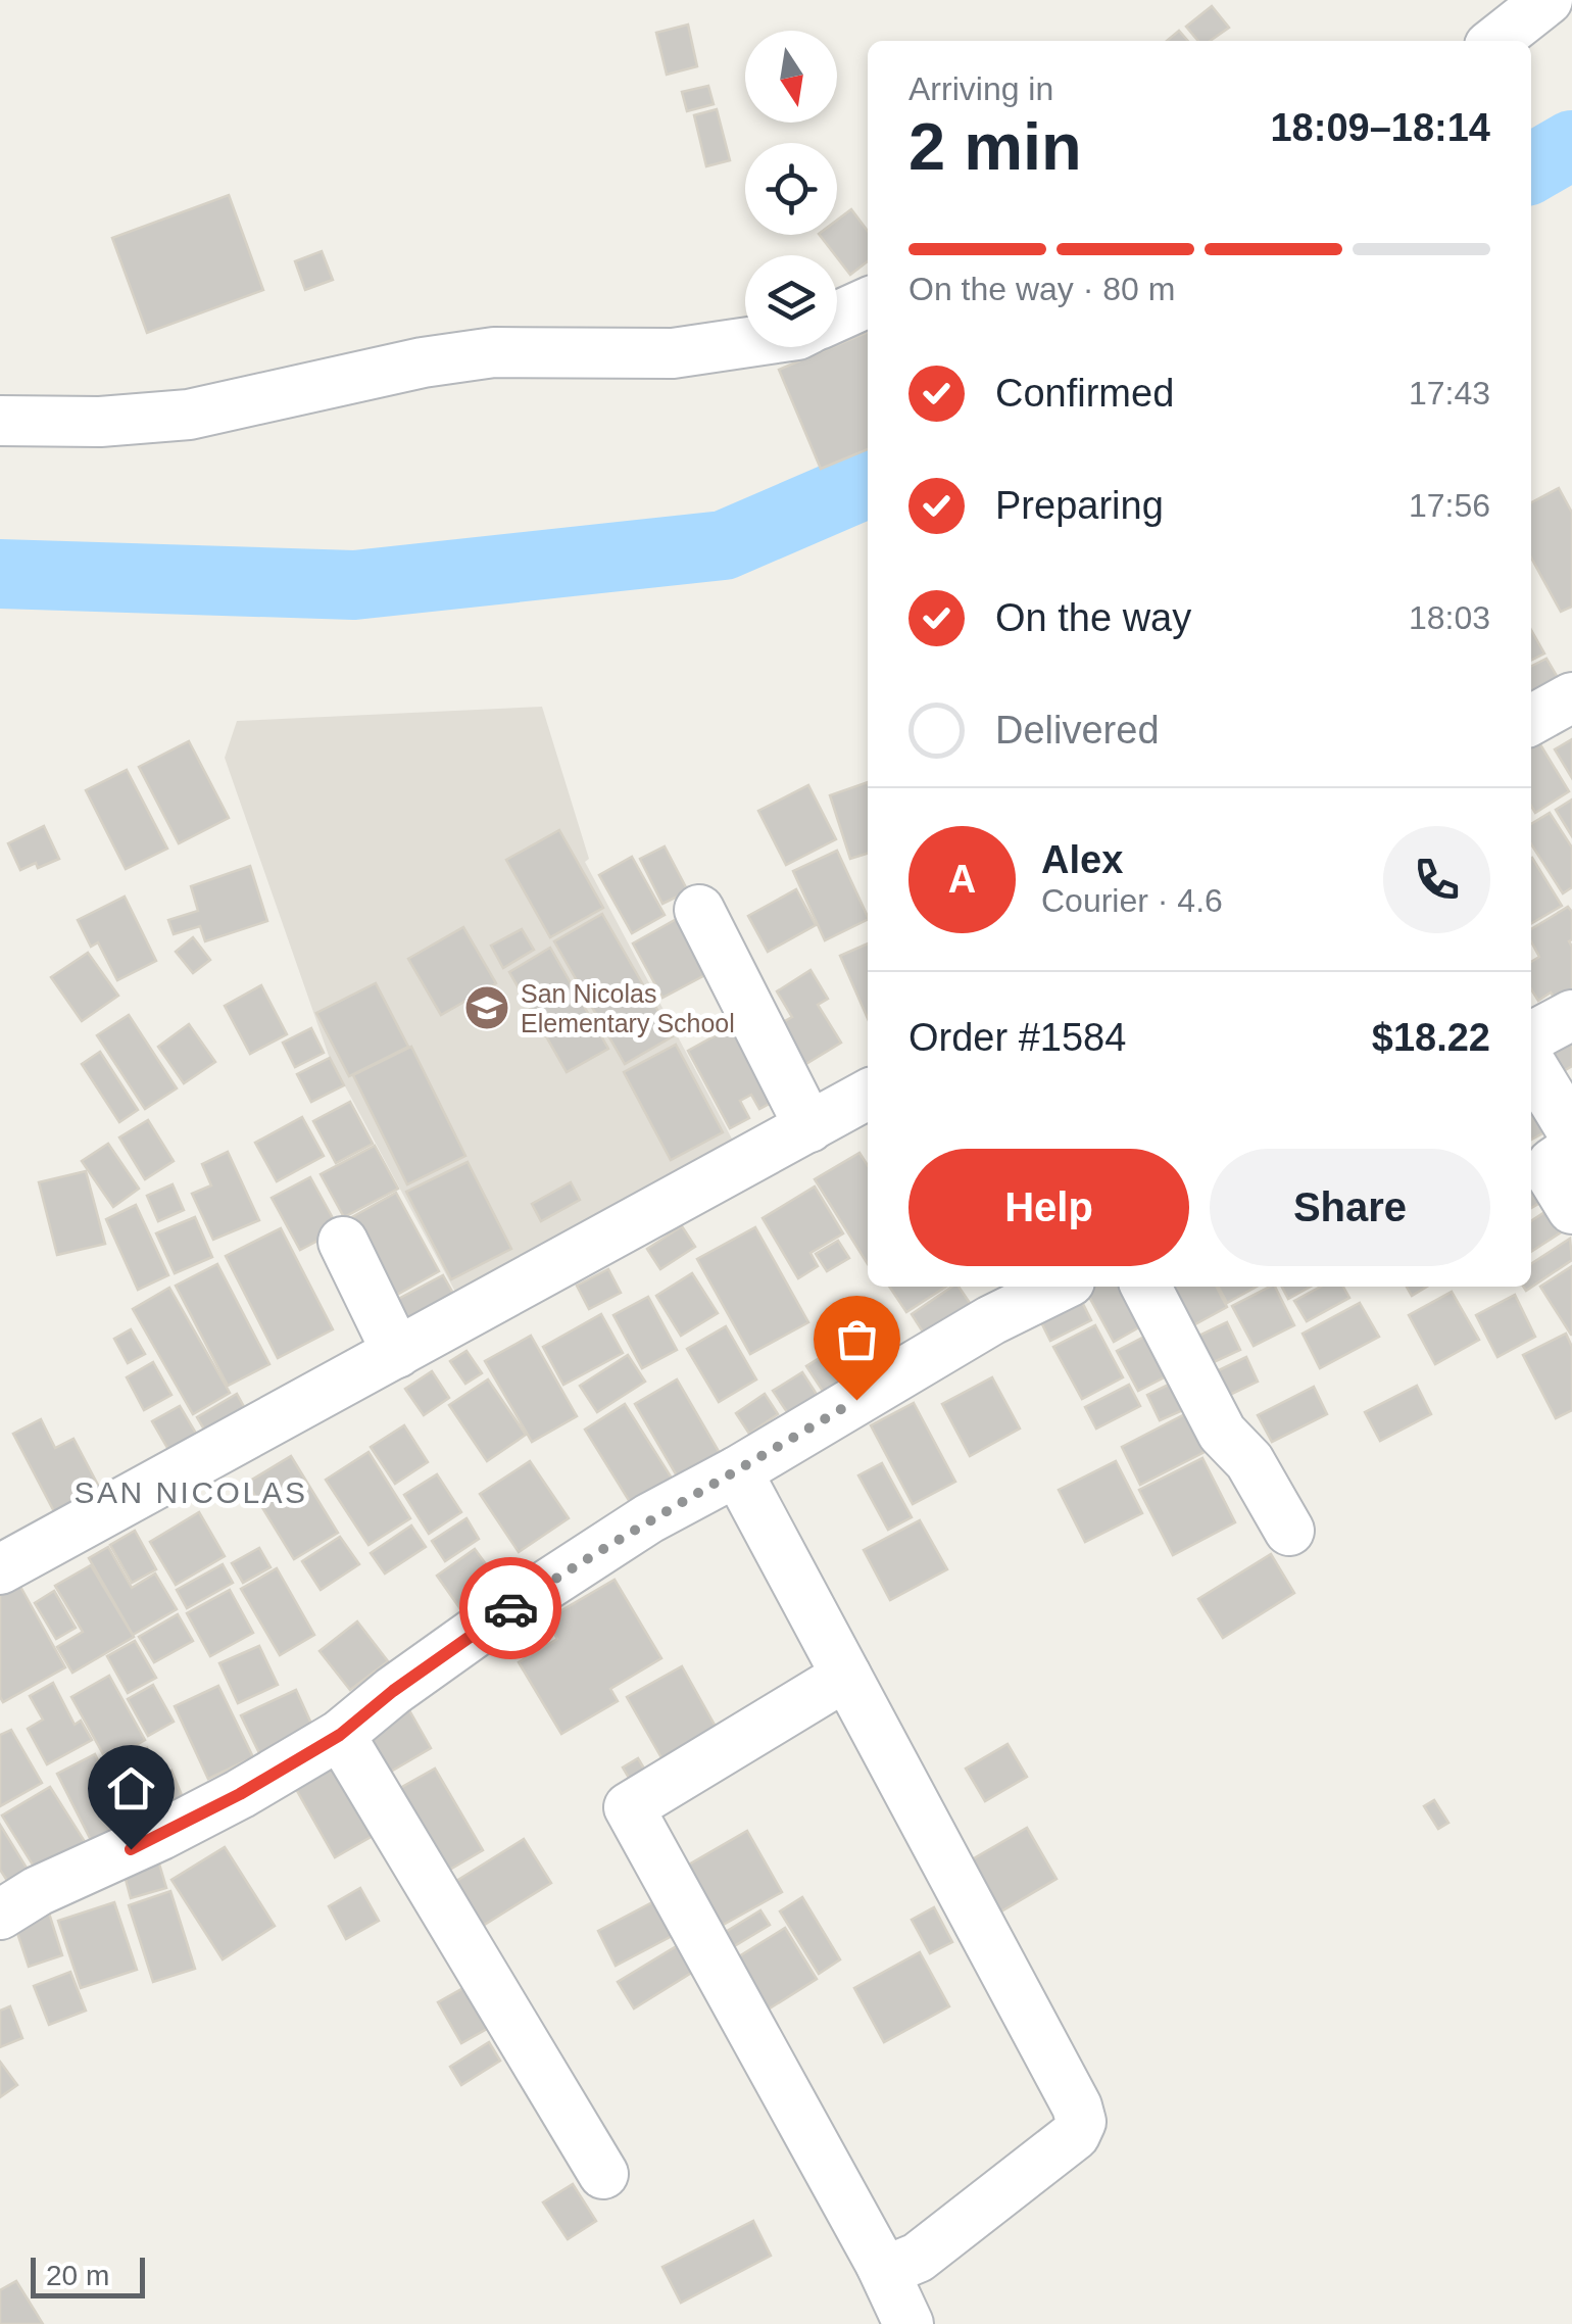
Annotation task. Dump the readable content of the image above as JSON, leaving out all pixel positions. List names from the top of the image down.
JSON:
{
  "districts": ["SAN NICOLAS"],
  "places": {
    "school or university": ["San Nicolas Elementary School"]
  },
  "scale_bar": "20 m",
  "north": "bottom",
  "page": {
    "heading": ["2 min", "Arriving in", "18:09–18:14"],
    "panel": [
      "Alex",
      "Courier · 4.6",
      "Order #1584",
      "$18.22"
    ],
    "bar": "On the way · 80 m",
    "list": [
      ["Confirmed", "17:43"],
      ["Preparing", "17:56"],
      ["On the way", "18:03"],
      "Delivered"
    ],
    "round": "A",
    "buttons": ["Help", "Share"],
    "scale": "20 m"
  }
}
